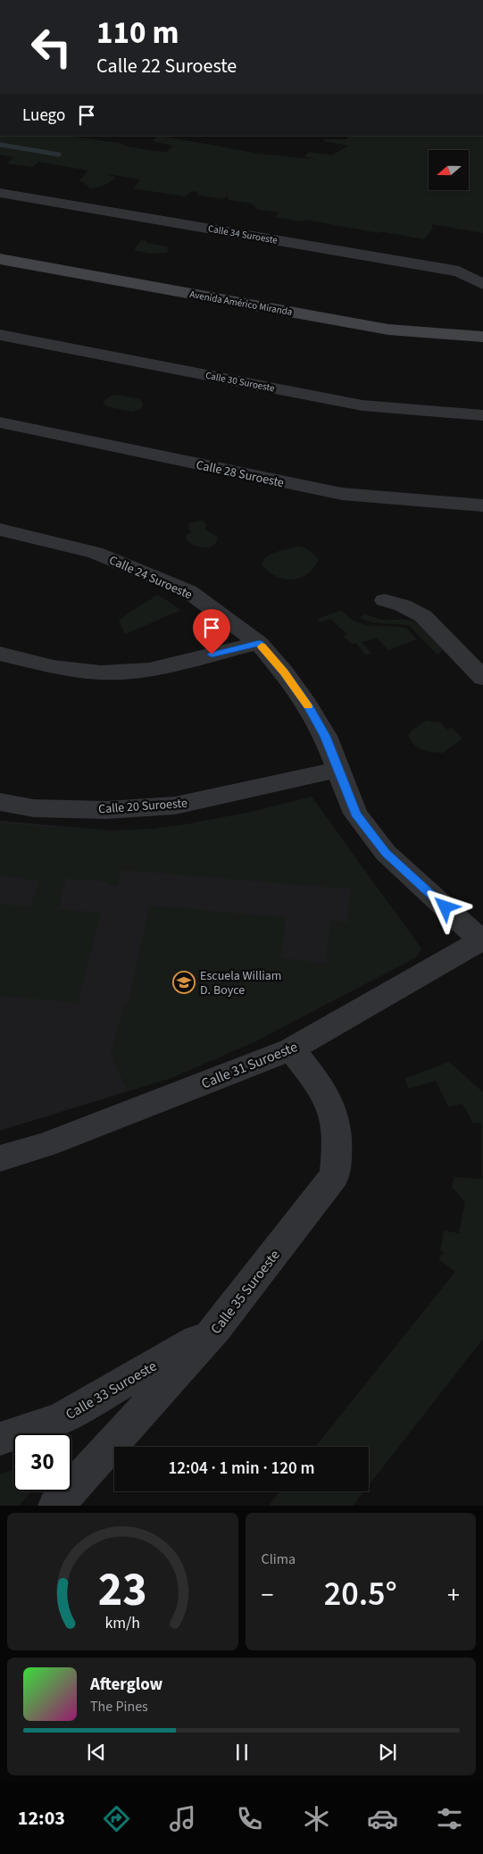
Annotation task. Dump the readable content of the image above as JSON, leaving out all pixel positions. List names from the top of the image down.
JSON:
{
  "streets": {
    "street": [
      "Calle 34 Suroeste",
      "Avenida Américo Miranda",
      "Calle 30 Suroeste",
      "Calle 28 Suroeste",
      "Calle 24 Suroeste",
      "Calle 20 Suroeste",
      "Calle 31 Suroeste",
      "Calle 35 Suroeste",
      "Calle 33 Suroeste"
    ]
  },
  "crossings": [
    ["Calle 24 Suroeste", "Calle 20 Suroeste"],
    ["Calle 24 Suroeste", "Calle 31 Suroeste"],
    ["Calle 31 Suroeste", "Calle 35 Suroeste"],
    ["Calle 35 Suroeste", "Calle 33 Suroeste"]
  ],
  "places": {
    "school or university": ["Escuela William D. Boyce"]
  },
  "north": "left",
  "page": {
    "turn": ["110 m", "Calle 22 Suroeste"],
    "then": "Luego",
    "limit": "30",
    "trip": "12:04 · 1 min · 120 m",
    "tile": "Clima",
    "heat": ["−", "20.5°", "+"],
    "song": ["Afterglow", "The Pines"],
    "tabs": "12:03",
    "gauge": ["23", "km/h"]
  }
}
